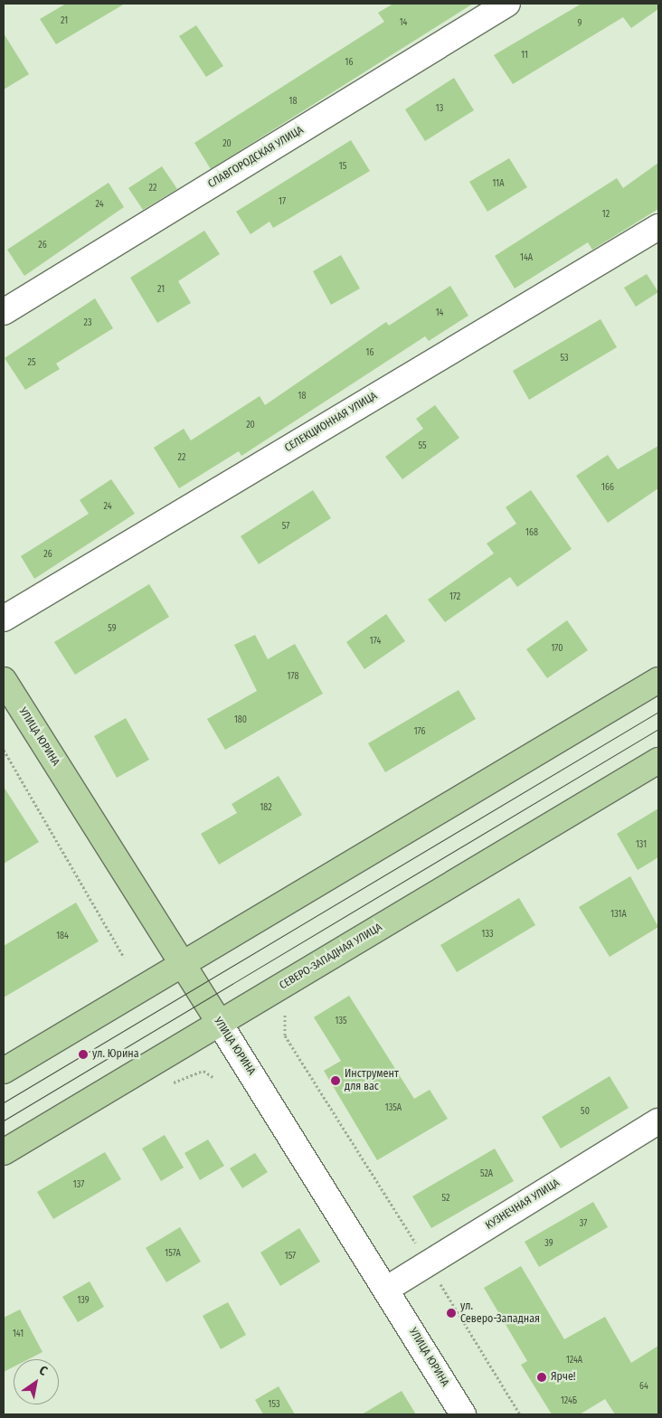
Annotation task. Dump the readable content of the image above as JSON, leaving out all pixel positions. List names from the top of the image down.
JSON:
{
  "streets": {
    "main road": ["УЛИЦА ЮРИНА", "СЕВЕРО-ЗАПАДНАЯ УЛИЦА"],
    "street": ["СЛАВГОРОДСКАЯ УЛИЦА", "СЕЛЕКЦИОННАЯ УЛИЦА", "КУЗНЕЧНАЯ УЛИЦА"]
  },
  "crossings": [
    ["УЛИЦА ЮРИНА", "СЕВЕРО-ЗАПАДНАЯ УЛИЦА"],
    ["УЛИЦА ЮРИНА", "КУЗНЕЧНАЯ УЛИЦА"]
  ],
  "places": [
    "ул. Юрина",
    "Инструмент для вас",
    "ул. Северо-Западная",
    "Ярче!"
  ],
  "house_numbers": [
    "21",
    "14",
    "9",
    "11",
    "16",
    "18",
    "13",
    "20",
    "15",
    "11А",
    "22",
    "17",
    "24",
    "12",
    "26",
    "14А",
    "21",
    "14",
    "23",
    "16",
    "53",
    "25",
    "18",
    "20",
    "55",
    "22",
    "166",
    "24",
    "57",
    "168",
    "26",
    "172",
    "59",
    "174",
    "170",
    "178",
    "180",
    "176",
    "182",
    "131",
    "131А",
    "133",
    "184",
    "135",
    "135А",
    "50",
    "52А",
    "137",
    "52",
    "37",
    "39",
    "157А",
    "157",
    "139",
    "141",
    "124А",
    "64",
    "124Б",
    "153"
  ],
  "north": "top right"
}
